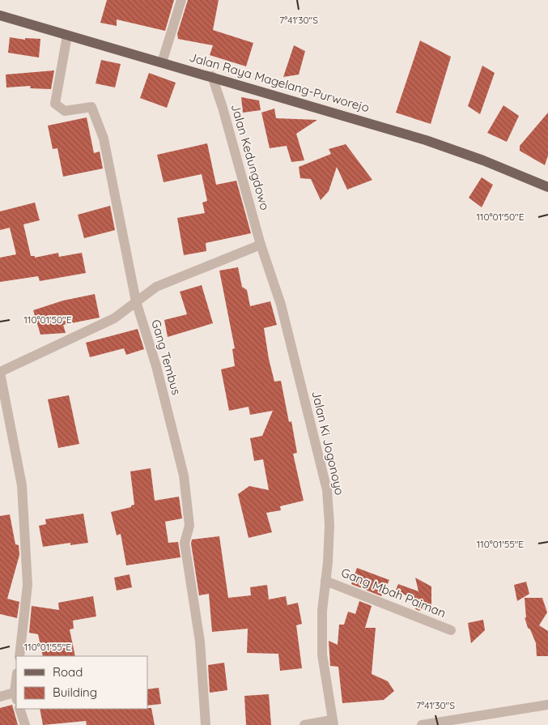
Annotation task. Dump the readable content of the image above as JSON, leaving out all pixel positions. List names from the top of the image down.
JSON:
{
  "streets": {
    "main road": ["Jalan Raya Magelang-Purworejo"],
    "street": [
      "Jalan Kedungdowo",
      "Gang Tembus",
      "Jalan Ki Jogonoyo",
      "Gang Mbah Paiman"
    ]
  },
  "crossings": [
    ["Jalan Raya Magelang-Purworejo", "Jalan Kedungdowo"],
    ["Jalan Raya Magelang-Purworejo", "Gang Tembus"],
    ["Jalan Kedungdowo", "Jalan Ki Jogonoyo"],
    ["Jalan Ki Jogonoyo", "Gang Mbah Paiman"]
  ],
  "legend": ["Road", "Building"],
  "coordinates": ["7°41'30\"S", "110°01'50\"E", "110°01'55\"E"]
}
